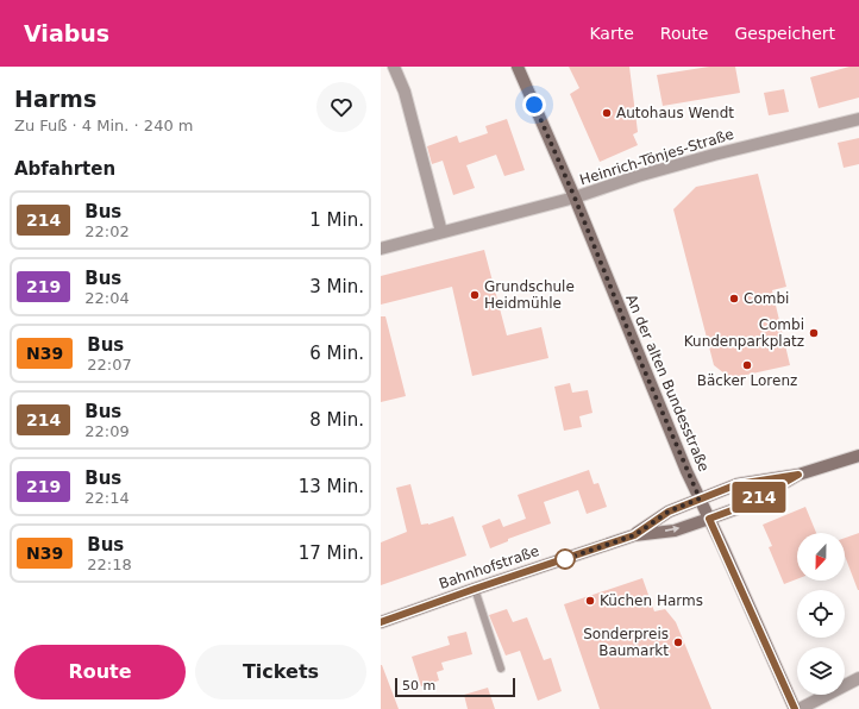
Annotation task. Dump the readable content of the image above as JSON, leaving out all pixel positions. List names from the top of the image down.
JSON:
{
  "streets": {
    "street": ["Heinrich-Tönjes-Straße", "An der alten Bundesstraße", "Bahnhofstraße"]
  },
  "crossings": [
    ["Heinrich-Tönjes-Straße", "An der alten Bundesstraße"],
    ["An der alten Bundesstraße", "Bahnhofstraße"]
  ],
  "places": [
    "Autohaus Wendt",
    "Grundschule Heidmühle",
    "Combi",
    "Combi Kundenparkplatz",
    "Bäcker Lorenz",
    "Küchen Harms",
    "Sonderpreis Baumarkt"
  ],
  "lines": ["bus line 214"],
  "scale_bar": "50 m",
  "north": "bottom",
  "page": {
    "header": "Viabus",
    "nav": ["Karte", "Route", "Gespeichert"],
    "heading": [
      ["Harms", "Zu Fuß · 4 Min. · 240 m"],
      "Abfahrten"
    ],
    "on_map": "214",
    "list": [
      {
        "mark": "214",
        "name": "Bus",
        "note": "22:02",
        "value": "1 Min."
      },
      {
        "mark": "219",
        "name": "Bus",
        "note": "22:04",
        "value": "3 Min."
      },
      {
        "mark": "N39",
        "name": "Bus",
        "note": "22:07",
        "value": "6 Min."
      },
      {
        "mark": "214",
        "name": "Bus",
        "note": "22:09",
        "value": "8 Min."
      },
      {
        "mark": "219",
        "name": "Bus",
        "note": "22:14",
        "value": "13 Min."
      },
      {
        "mark": "N39",
        "name": "Bus",
        "note": "22:18",
        "value": "17 Min."
      }
    ],
    "buttons": ["Route", "Tickets"],
    "scale": "50 m"
  }
}
